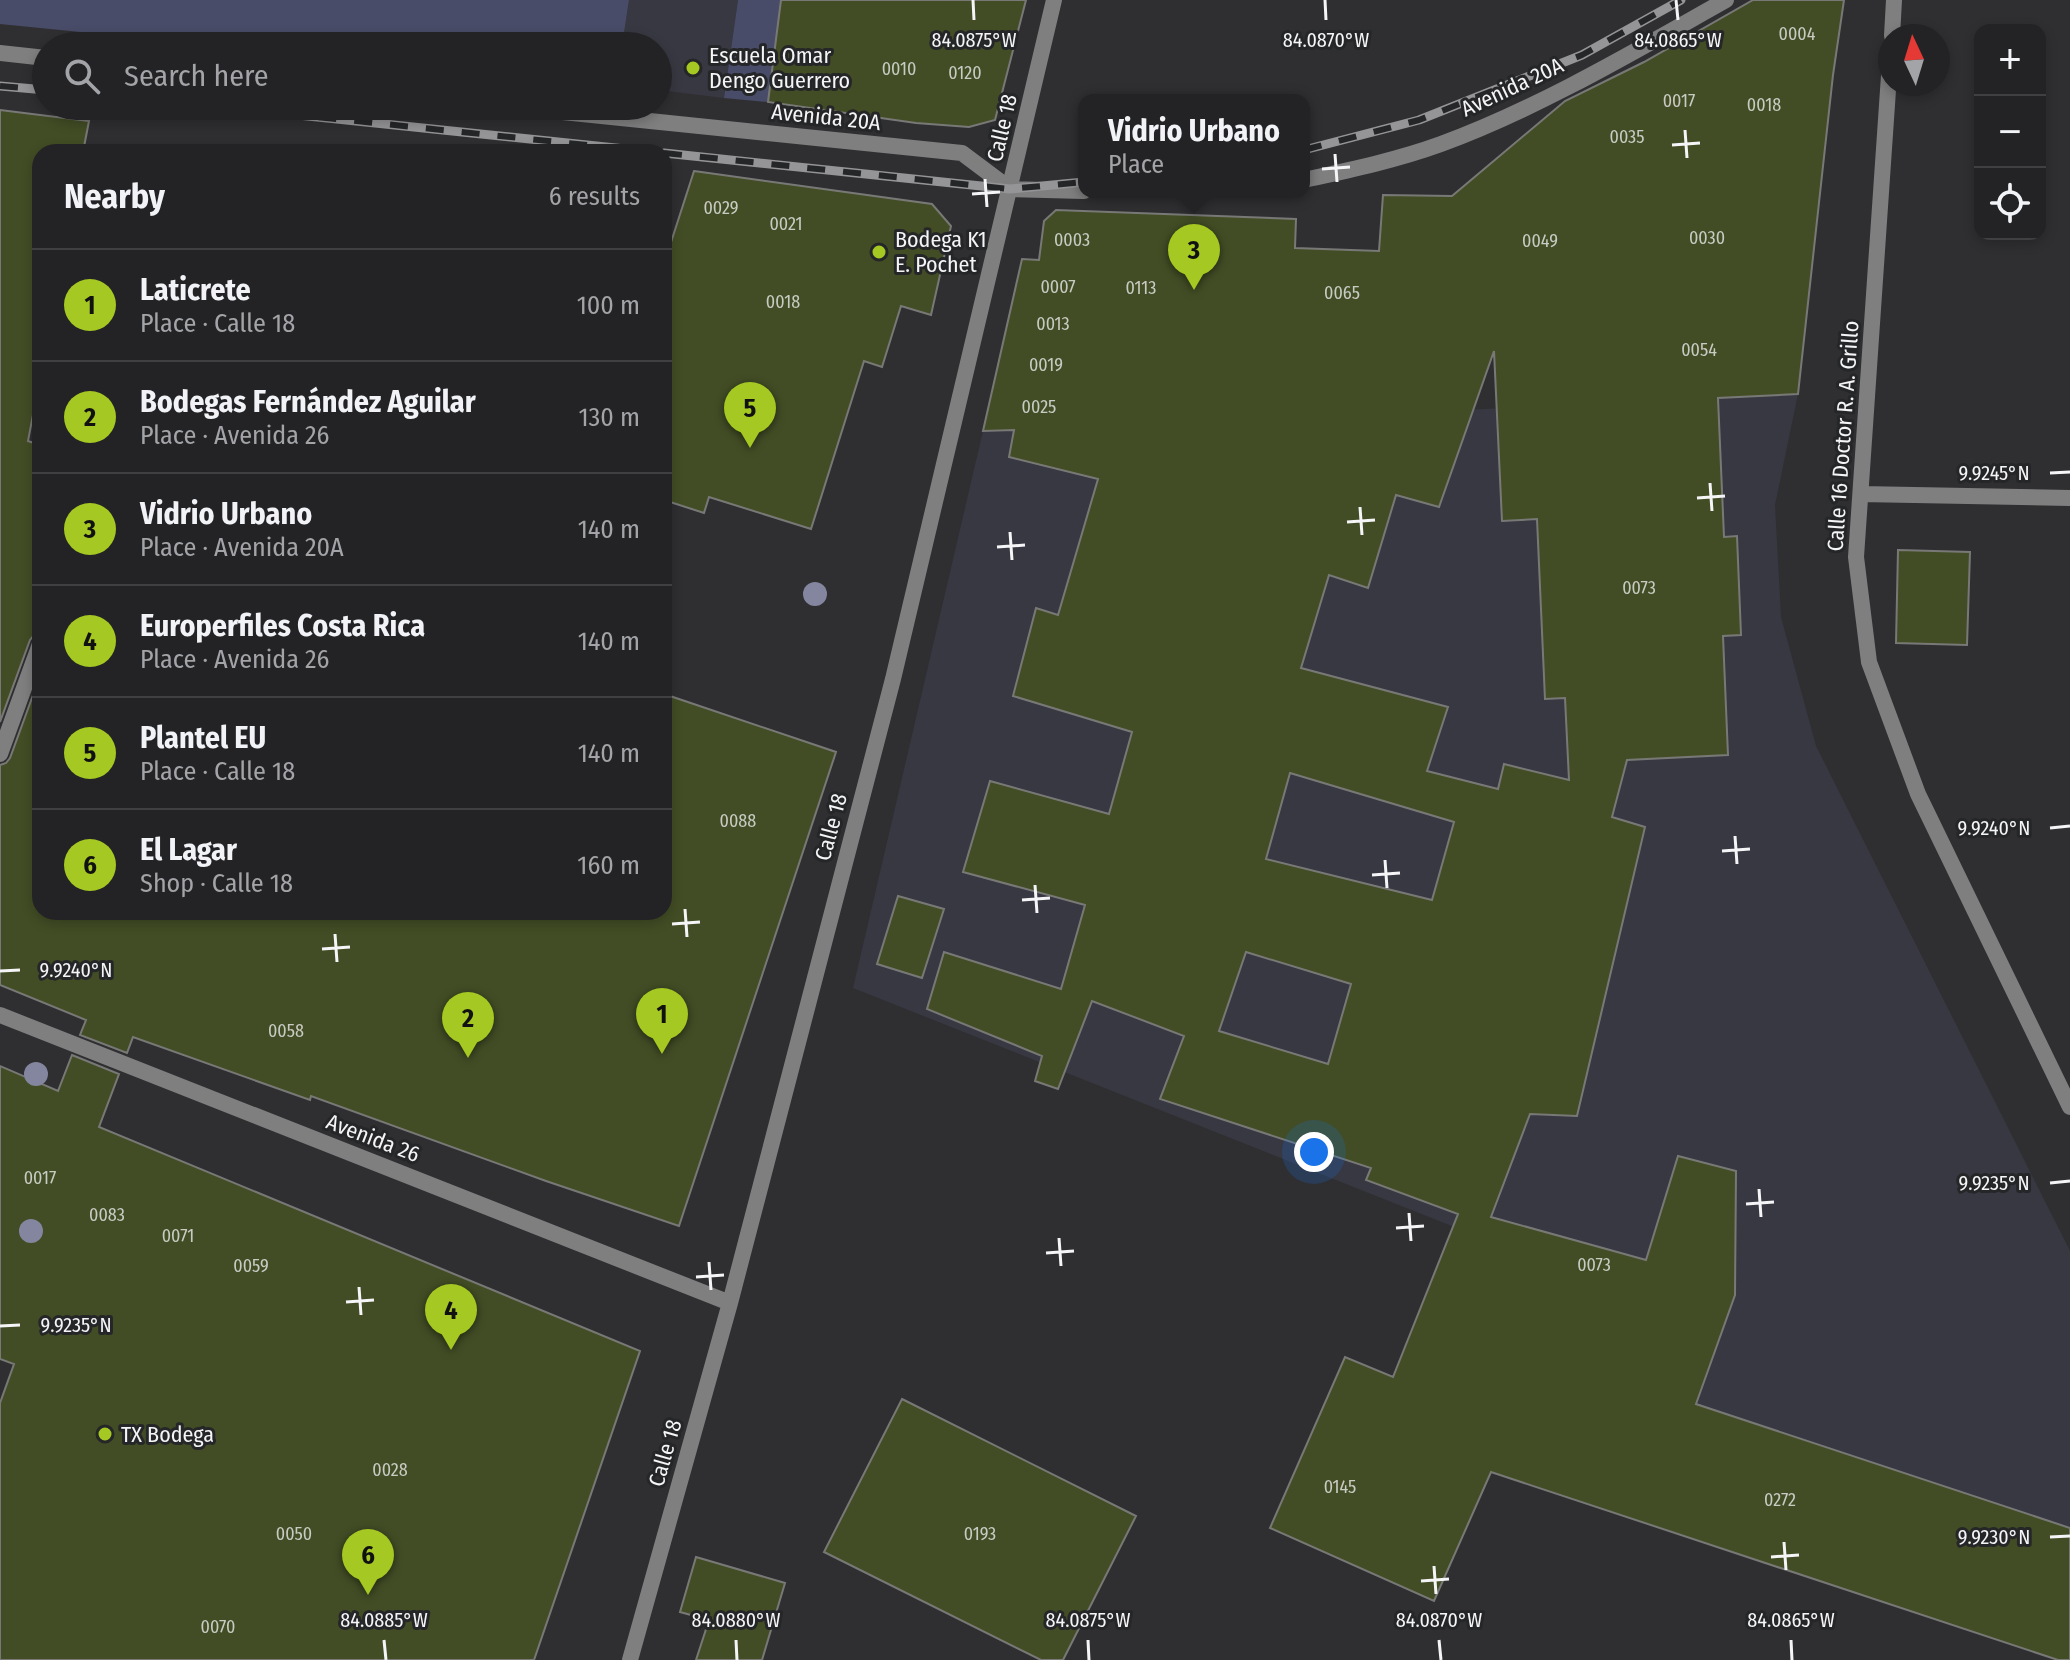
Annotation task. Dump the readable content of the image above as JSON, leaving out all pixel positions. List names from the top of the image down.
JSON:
{
  "streets": {
    "street": [
      "Avenida 20A",
      "Calle 18",
      "Calle 16 Doctor R. A. Grillo",
      "Avenida 26"
    ]
  },
  "crossings": [
    ["Avenida 20A", "Calle 18"],
    ["Calle 18", "Avenida 26"]
  ],
  "places": ["Escuela Omar Dengo Guerrero", "Bodega K1 E. Pochet", "TX Bodega"],
  "house_numbers": [
    "0004",
    "0010",
    "0120",
    "0017",
    "0018",
    "0035",
    "0029",
    "0021",
    "0030",
    "0003",
    "0049",
    "0007",
    "0113",
    "0065",
    "0018",
    "0013",
    "0054",
    "0019",
    "0025",
    "0073",
    "0088",
    "0058",
    "0017",
    "0083",
    "0071",
    "0073",
    "0059",
    "0028",
    "0145",
    "0272",
    "0050",
    "0193",
    "0070"
  ],
  "north": "top",
  "page": {
    "map_buttons": ["+", "−"],
    "search": "Search here",
    "popup": ["Vidrio Urbano", "Place"],
    "heading": ["Nearby", "6 results"],
    "pins": [
      "3",
      "5",
      "1",
      "2",
      "4",
      "6"
    ],
    "list": [
      {
        "mark": "1",
        "name": "Laticrete",
        "note": "Place · Calle 18",
        "value": "100 m"
      },
      {
        "mark": "2",
        "name": "Bodegas Fernández Aguilar",
        "note": "Place · Avenida 26",
        "value": "130 m"
      },
      {
        "mark": "3",
        "name": "Vidrio Urbano",
        "note": "Place · Avenida 20A",
        "value": "140 m"
      },
      {
        "mark": "4",
        "name": "Europerfiles Costa Rica",
        "note": "Place · Avenida 26",
        "value": "140 m"
      },
      {
        "mark": "5",
        "name": "Plantel EU",
        "note": "Place · Calle 18",
        "value": "140 m"
      },
      {
        "mark": "6",
        "name": "El Lagar",
        "note": "Shop · Calle 18",
        "value": "160 m"
      }
    ]
  },
  "coordinates": [
    "84.0875°W",
    "84.0870°W",
    "84.0865°W",
    "9.9245°N",
    "9.9240°N",
    "9.9235°N",
    "9.9230°N",
    "84.0885°W",
    "84.0880°W"
  ]
}
